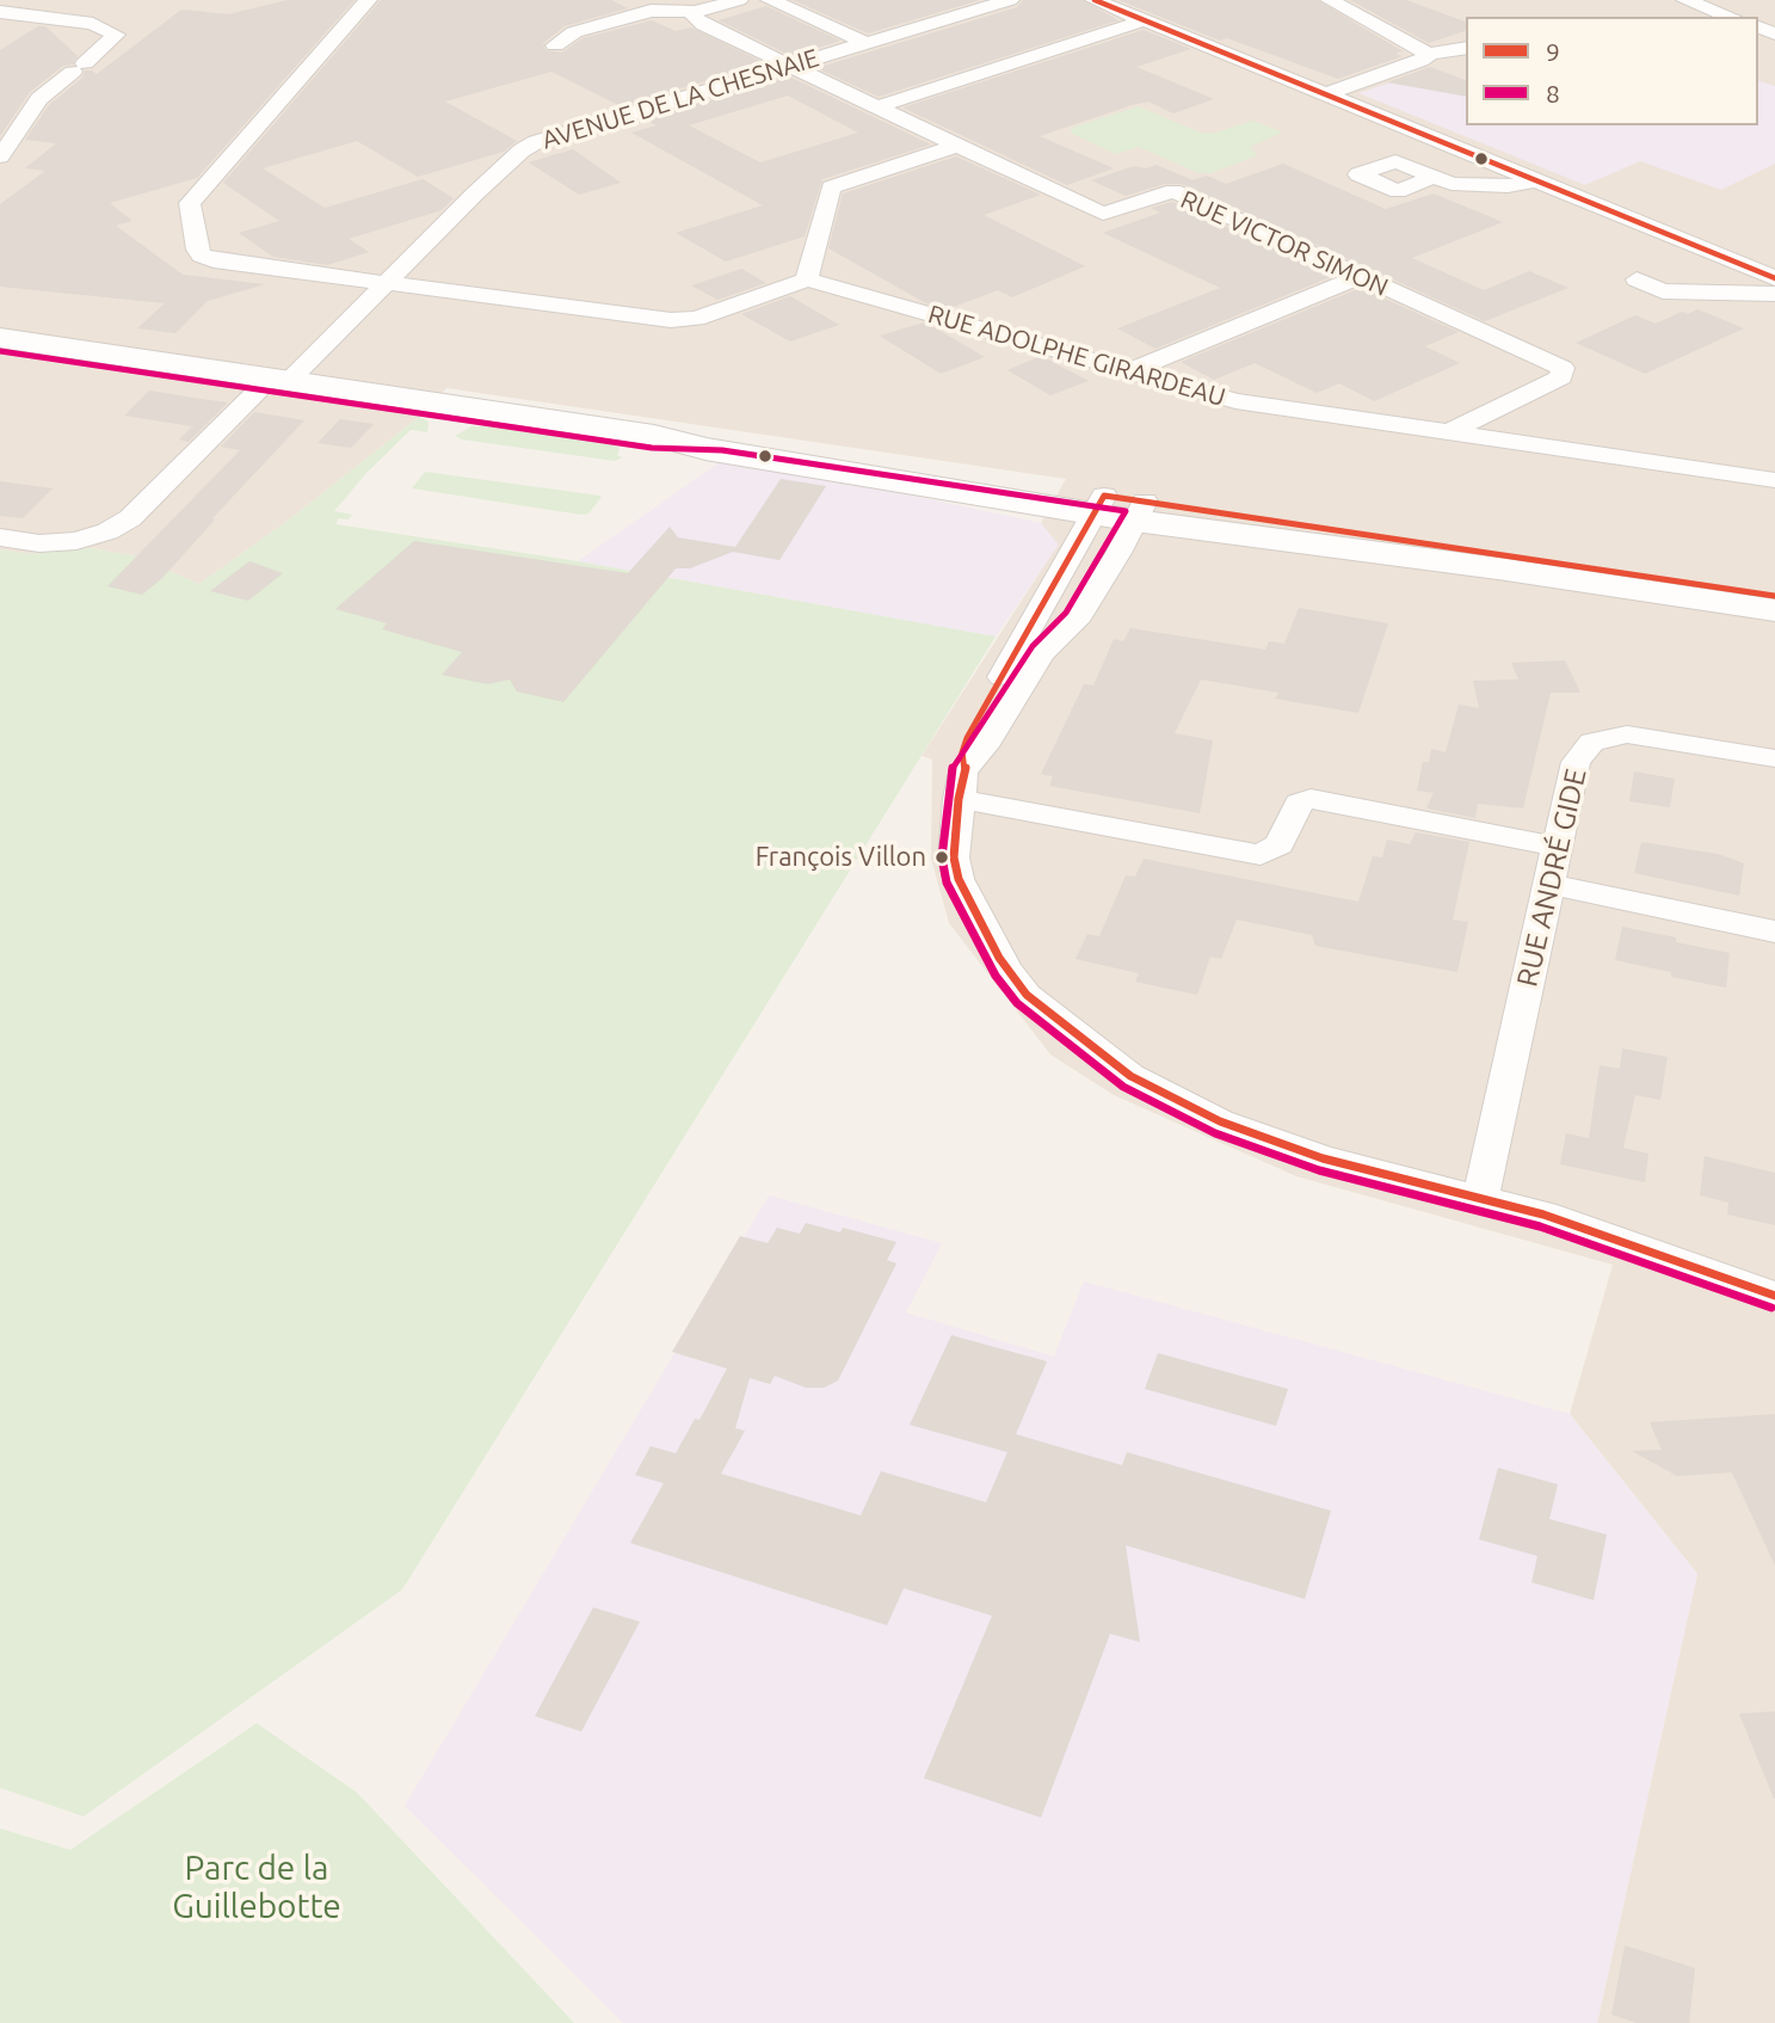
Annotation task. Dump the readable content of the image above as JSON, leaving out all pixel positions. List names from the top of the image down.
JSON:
{
  "streets": {
    "street": [
      "AVENUE DE LA CHESNAIE",
      "RUE VICTOR SIMON",
      "RUE ADOLPHE GIRARDEAU",
      "RUE ANDRÉ GIDE"
    ]
  },
  "crossings": [
    ["AVENUE DE LA CHESNAIE", "RUE VICTOR SIMON"],
    ["RUE VICTOR SIMON", "RUE ADOLPHE GIRARDEAU"]
  ],
  "parks": ["Parc de la Guillebotte"],
  "places": ["François Villon"],
  "lines": ["transit line 9", "transit line 8"],
  "legend": ["9", "8"]
}
